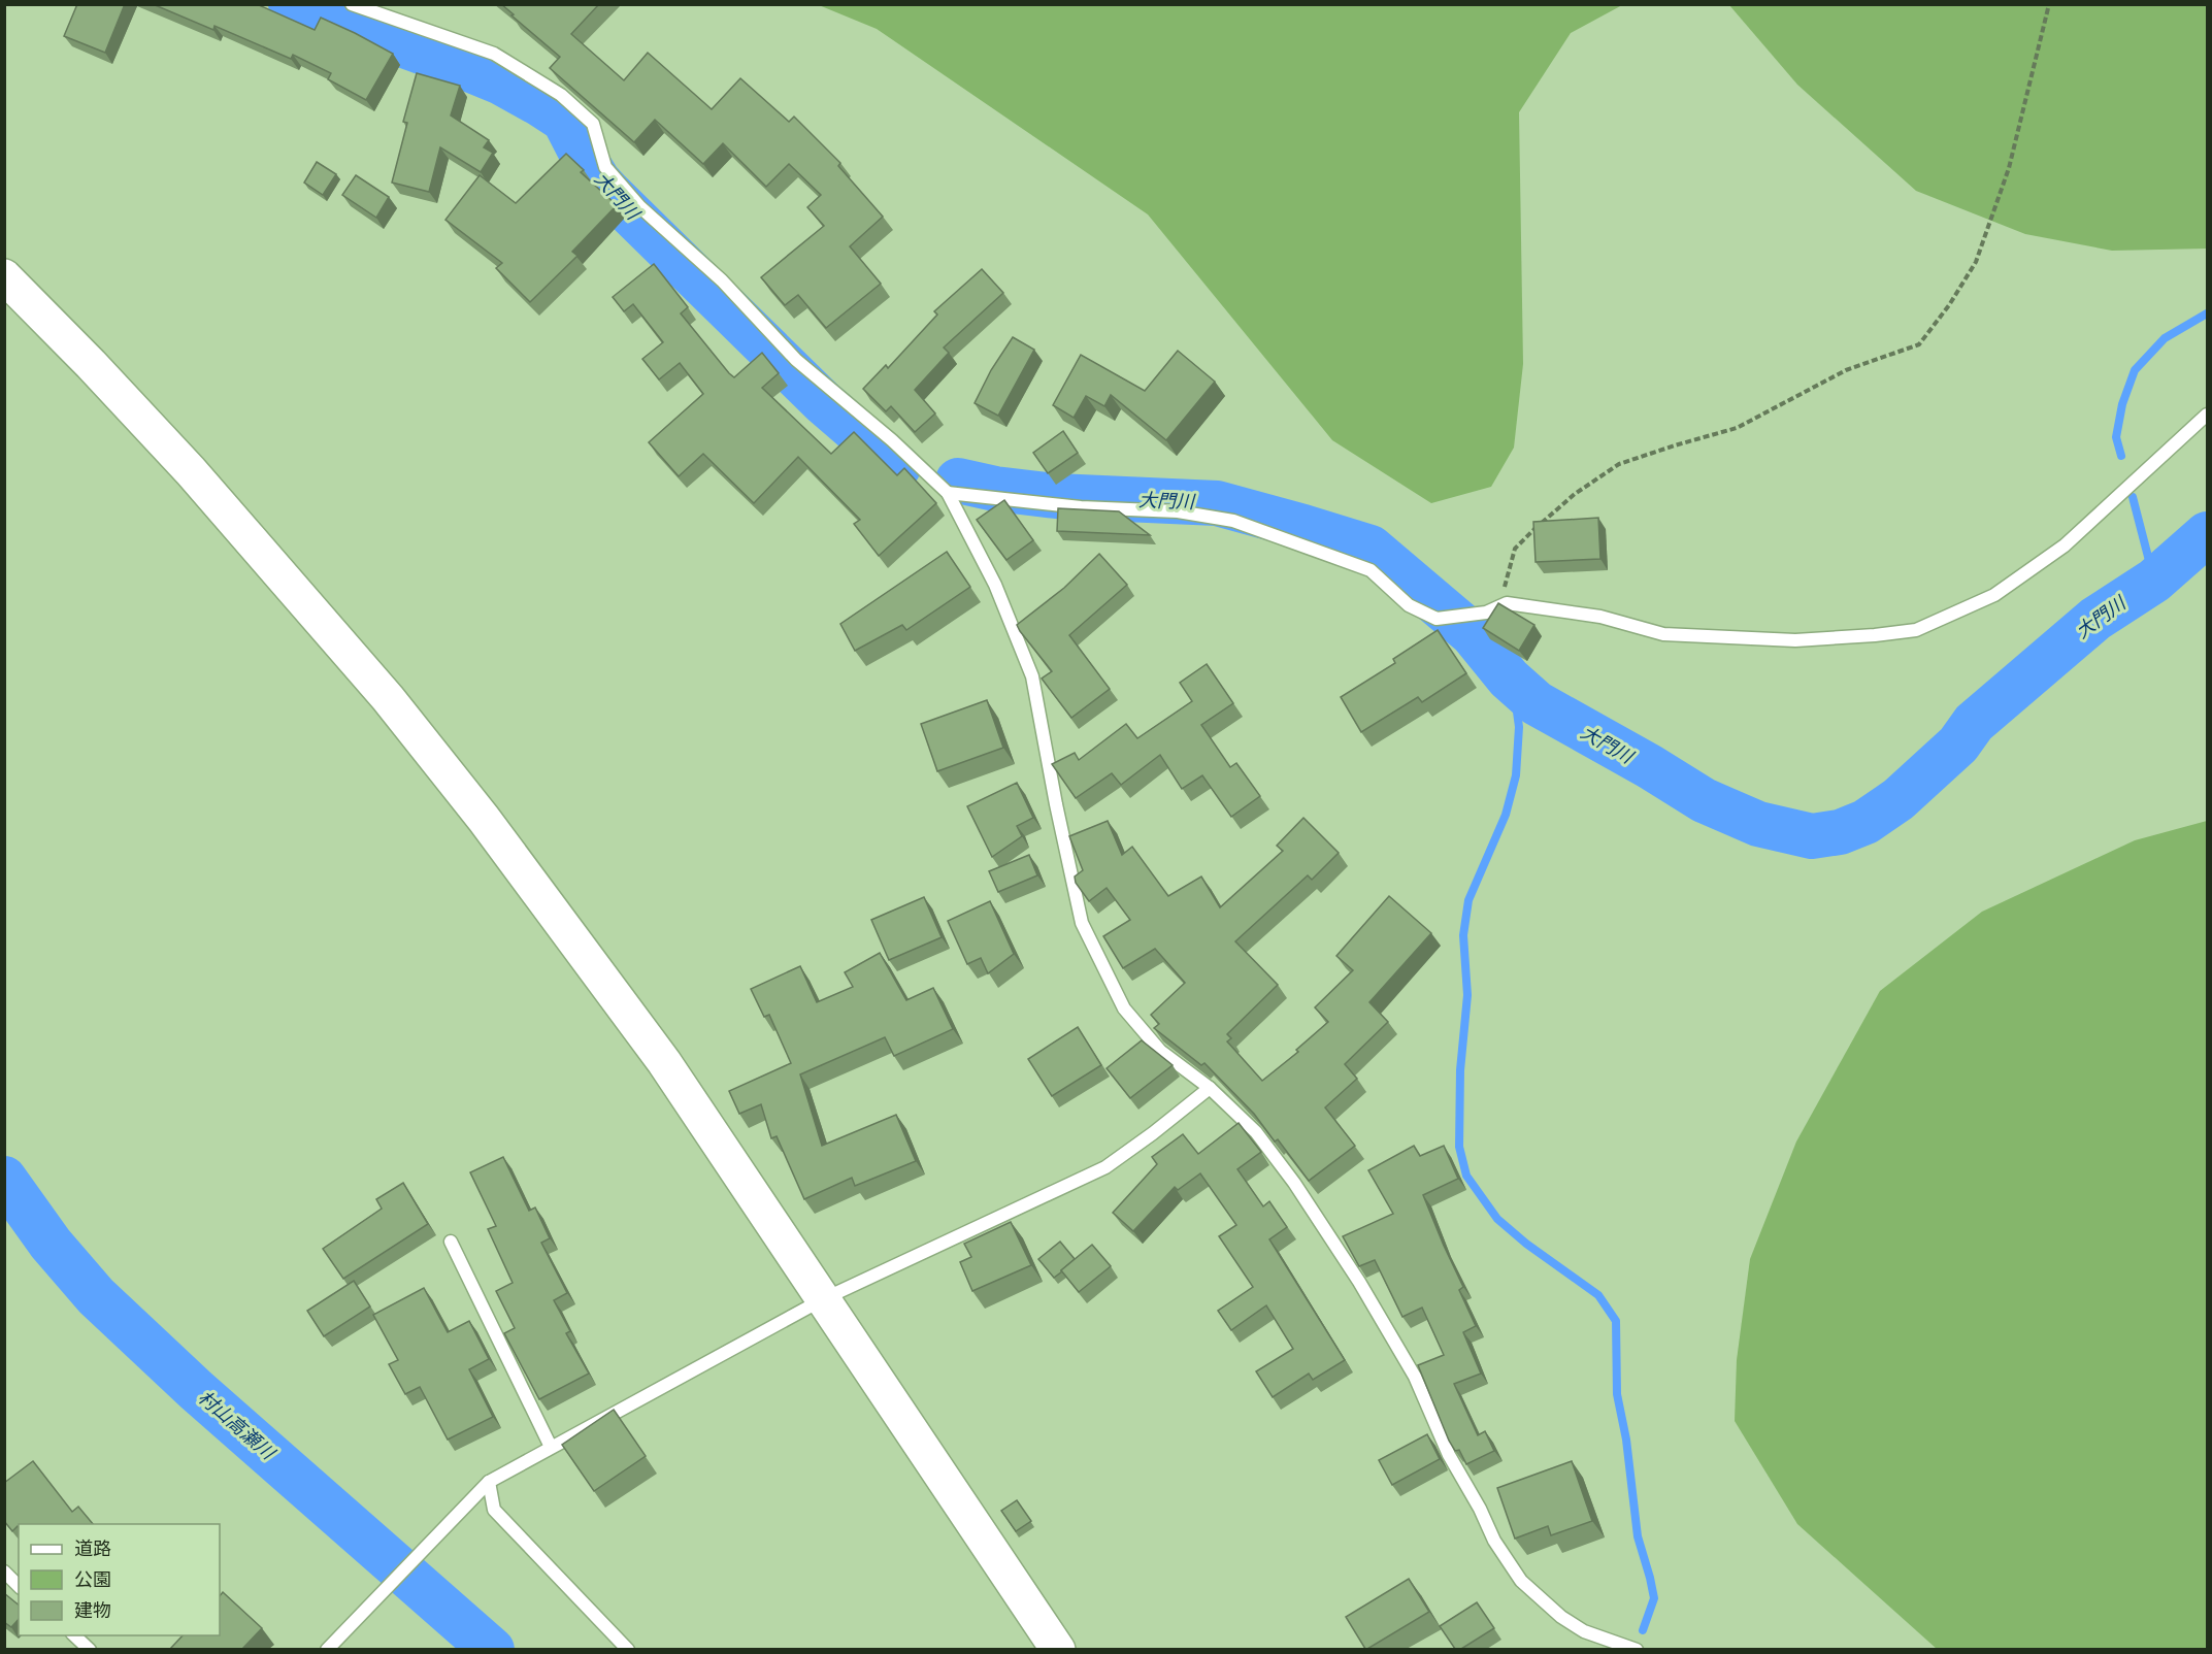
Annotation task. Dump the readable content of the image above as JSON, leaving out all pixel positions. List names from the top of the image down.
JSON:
{
  "water": ["大門川", "村山高瀬川"],
  "legend": ["道路", "公園", "建物"]
}
